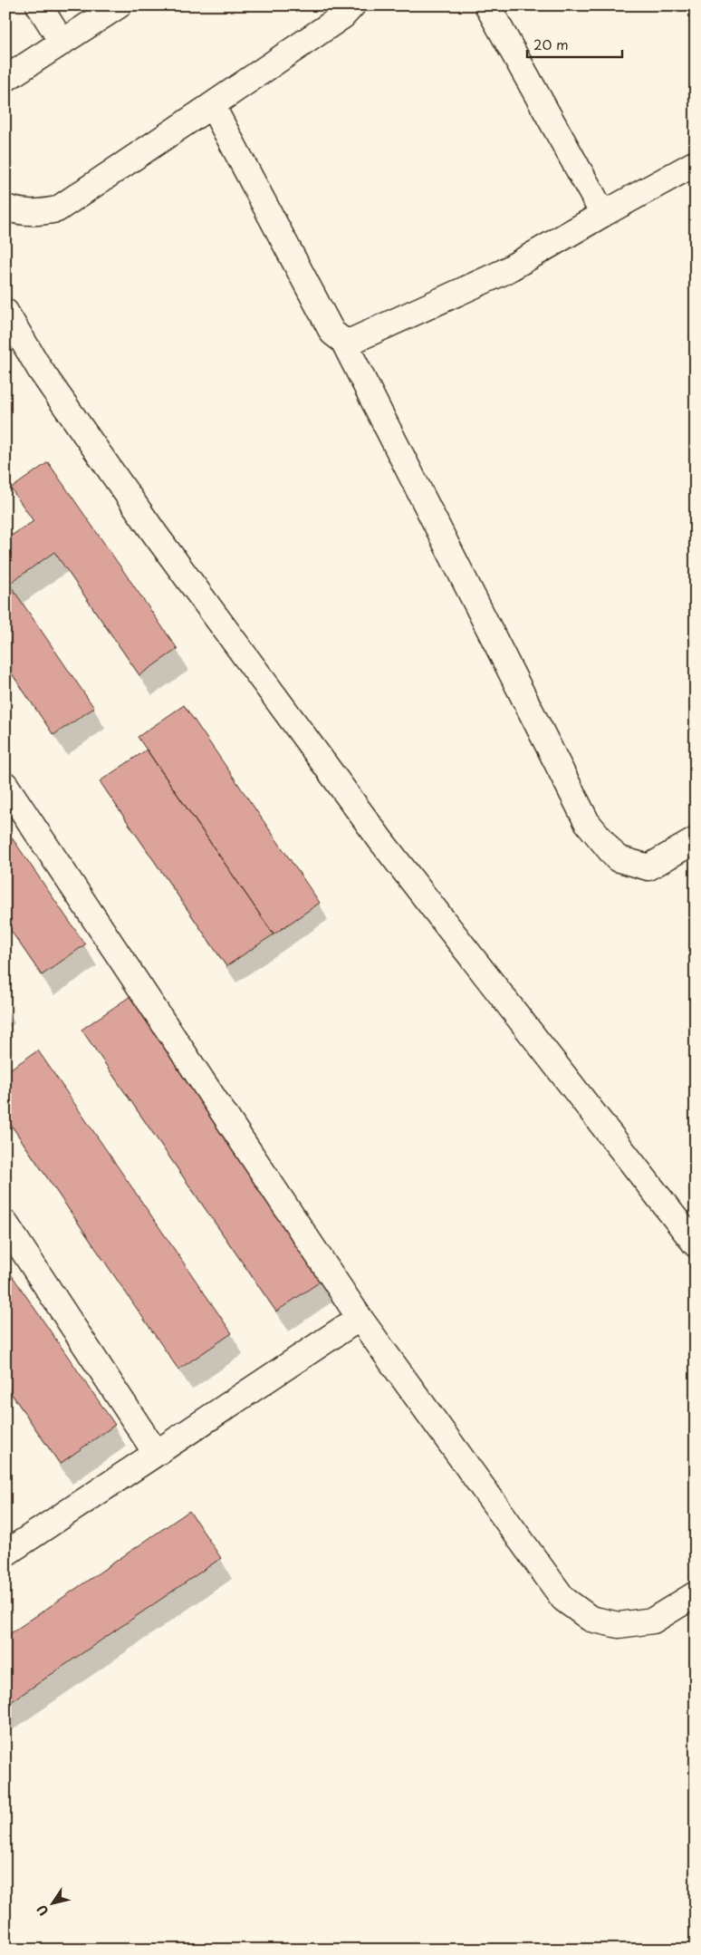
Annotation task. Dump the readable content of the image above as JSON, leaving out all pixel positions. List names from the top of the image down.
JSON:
{
  "scale_bar": "20 m",
  "north": "bottom left"
}
